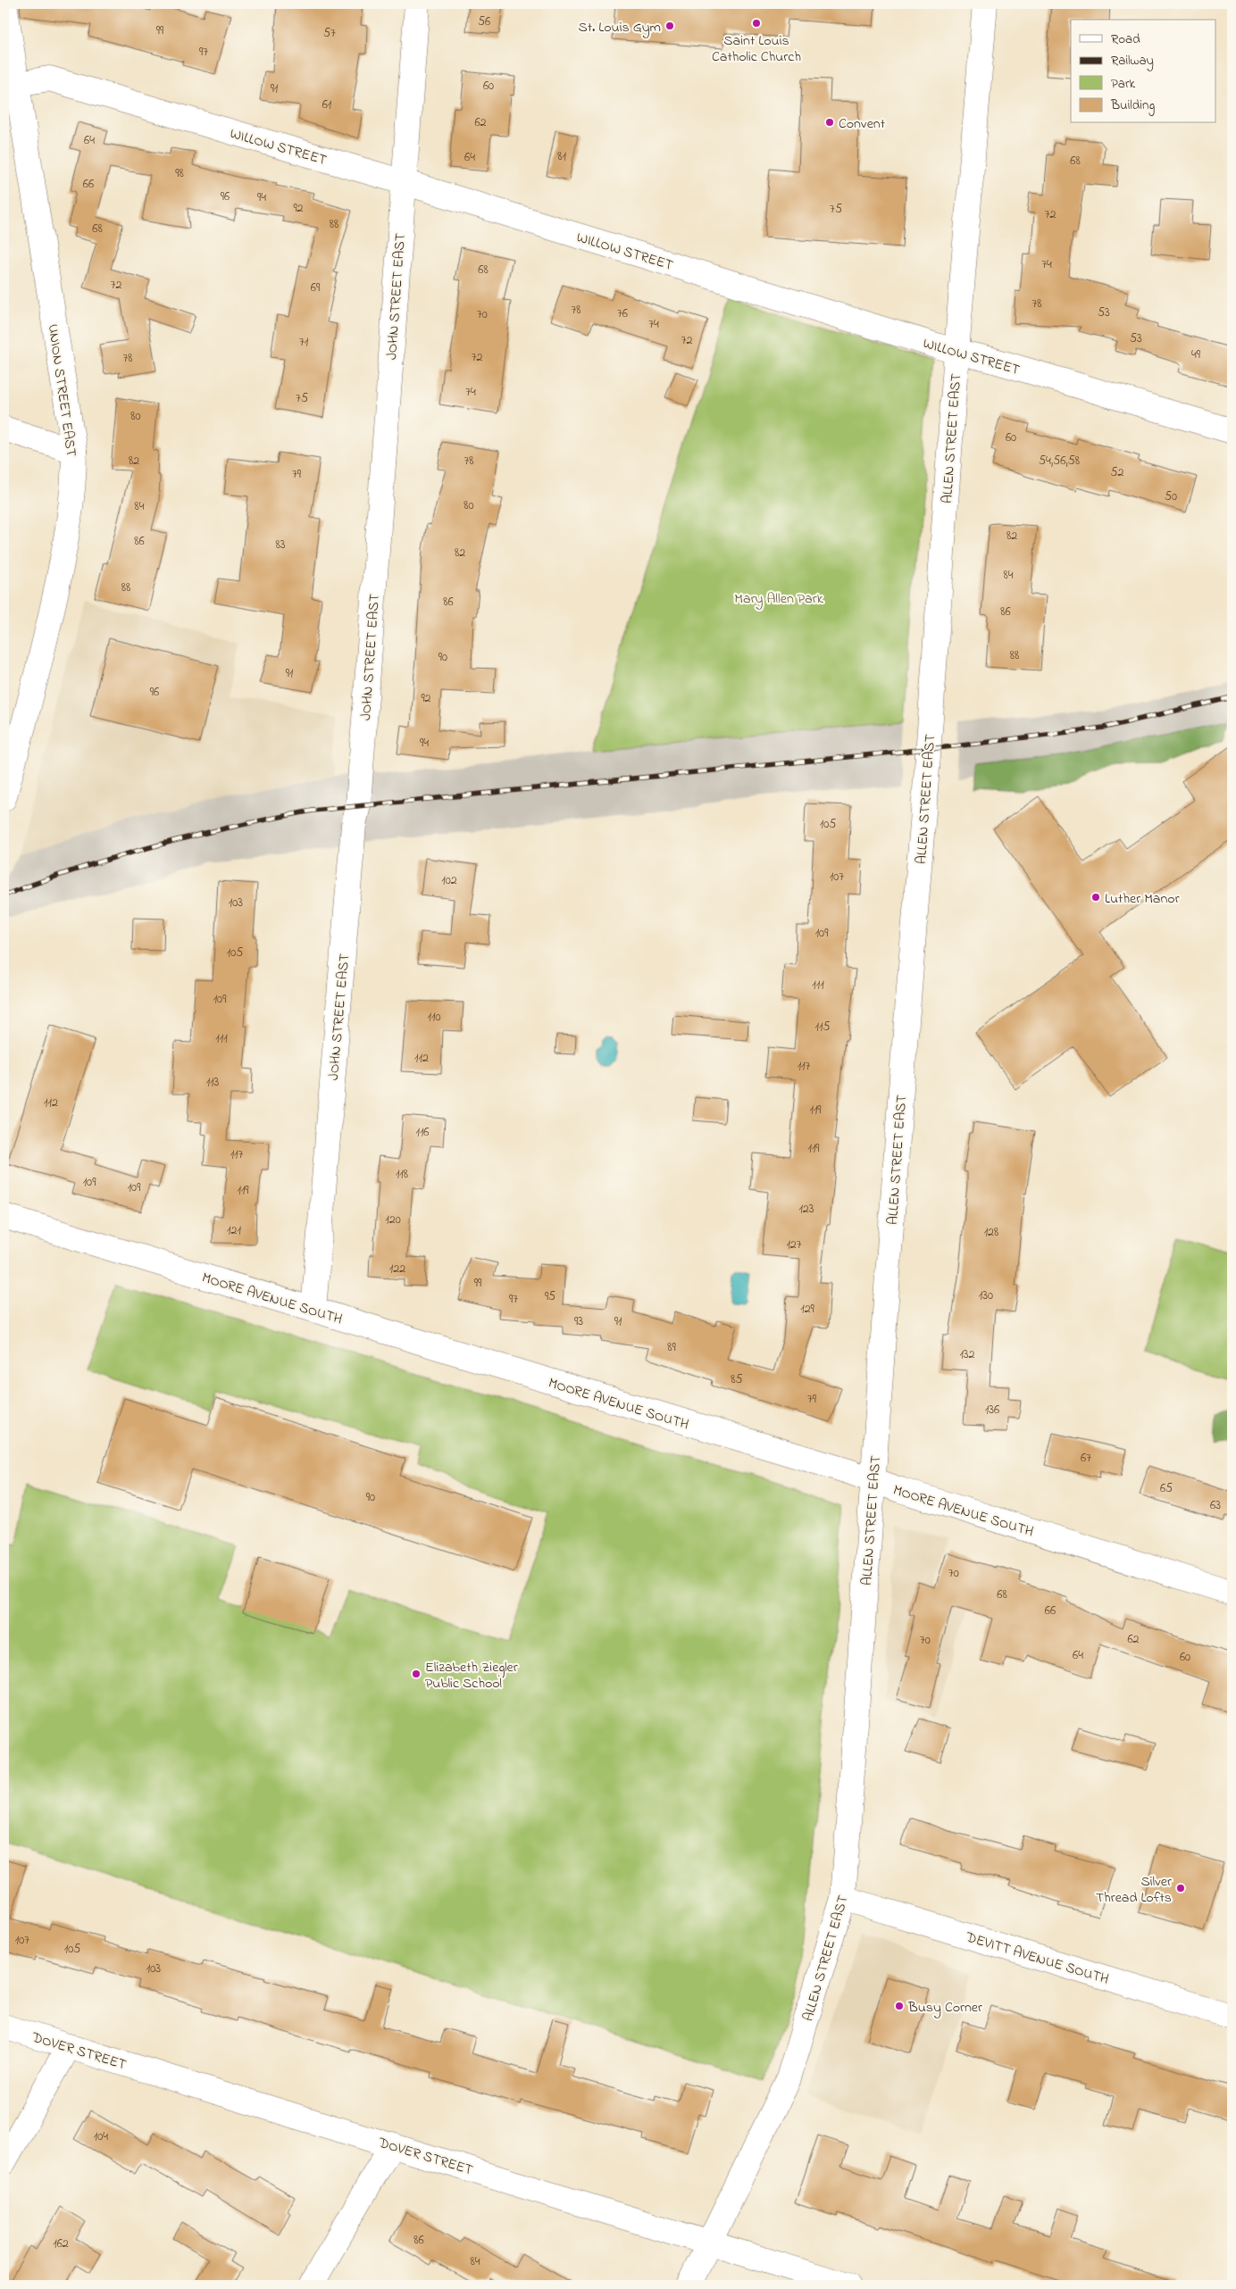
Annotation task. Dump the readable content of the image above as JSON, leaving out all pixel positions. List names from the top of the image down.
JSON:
{
  "streets": {
    "street": [
      "WILLOW STREET",
      "JOHN STREET EAST",
      "UNION STREET EAST",
      "ALLEN STREET EAST",
      "MOORE AVENUE SOUTH",
      "DEVITT AVENUE SOUTH",
      "DOVER STREET"
    ]
  },
  "crossings": [
    ["WILLOW STREET", "JOHN STREET EAST"],
    ["WILLOW STREET", "UNION STREET EAST"],
    ["WILLOW STREET", "ALLEN STREET EAST"],
    ["JOHN STREET EAST", "MOORE AVENUE SOUTH"],
    ["ALLEN STREET EAST", "MOORE AVENUE SOUTH"],
    ["ALLEN STREET EAST", "DEVITT AVENUE SOUTH"],
    ["ALLEN STREET EAST", "DOVER STREET"]
  ],
  "parks": ["Mary Allen Park"],
  "places": [
    "Saint Louis Catholic Church",
    "St. Louis Gym",
    "Convent",
    "Luther Manor",
    "Elizabeth Ziegler Public School",
    "Silver Thread Lofts",
    "Busy Corner"
  ],
  "house_numbers": [
    "56",
    "99",
    "57",
    "97",
    "60",
    "91",
    "61",
    "62",
    "64",
    "81",
    "64",
    "68",
    "98",
    "66",
    "96",
    "94",
    "92",
    "75",
    "72",
    "88",
    "68",
    "74",
    "68",
    "72",
    "69",
    "78",
    "78",
    "53",
    "76",
    "70",
    "74",
    "53",
    "72",
    "71",
    "49",
    "72",
    "78",
    "74",
    "75",
    "80",
    "60",
    "82",
    "78",
    "54,56,58",
    "52",
    "79",
    "50",
    "80",
    "84",
    "82",
    "86",
    "83",
    "82",
    "84",
    "88",
    "86",
    "86",
    "88",
    "90",
    "91",
    "96",
    "92",
    "94",
    "105",
    "107",
    "102",
    "103",
    "109",
    "105",
    "111",
    "109",
    "110",
    "115",
    "111",
    "112",
    "117",
    "113",
    "112",
    "119",
    "116",
    "119",
    "117",
    "118",
    "109",
    "109",
    "119",
    "123",
    "120",
    "121",
    "128",
    "127",
    "122",
    "99",
    "130",
    "95",
    "97",
    "129",
    "93",
    "91",
    "89",
    "132",
    "85",
    "79",
    "136",
    "67",
    "65",
    "90",
    "63",
    "70",
    "68",
    "66",
    "62",
    "70",
    "64",
    "60",
    "107",
    "105",
    "103",
    "104",
    "86",
    "162",
    "84"
  ],
  "legend": [
    "Road",
    "Railway",
    "Park",
    "Building"
  ]
}
